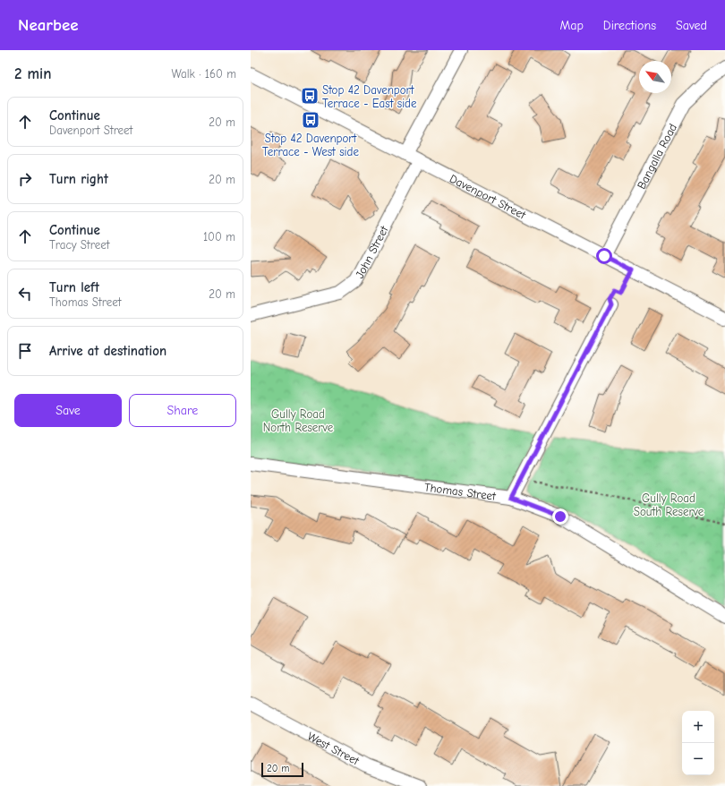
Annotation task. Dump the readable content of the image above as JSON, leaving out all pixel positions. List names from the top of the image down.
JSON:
{
  "streets": {
    "street": [
      "Bangalla Road",
      "Davenport Street",
      "John Street",
      "Thomas Street",
      "West Street"
    ]
  },
  "crossings": [
    ["Bangalla Road", "Davenport Street"],
    ["Davenport Street", "John Street"]
  ],
  "parks": ["Gully Road North Reserve", "Gully Road South Reserve"],
  "places": {
    "bus stop": ["Stop 42 Davenport Terrace - East side", "Stop 42 Davenport Terrace - West side"]
  },
  "scale_bar": "20 m",
  "north": "top left",
  "page": {
    "header": "Nearbee",
    "nav": ["Map", "Directions", "Saved"],
    "heading": ["2 min", "Walk · 160 m"],
    "list": [
      ["Continue", "Davenport Street", "20 m"],
      ["Turn right", "20 m"],
      ["Continue", "Tracy Street", "100 m"],
      ["Turn left", "Thomas Street", "20 m"],
      "Arrive at destination"
    ],
    "buttons": ["Save", "Share"],
    "map_buttons": ["+", "−"],
    "scale": "20 m"
  }
}
